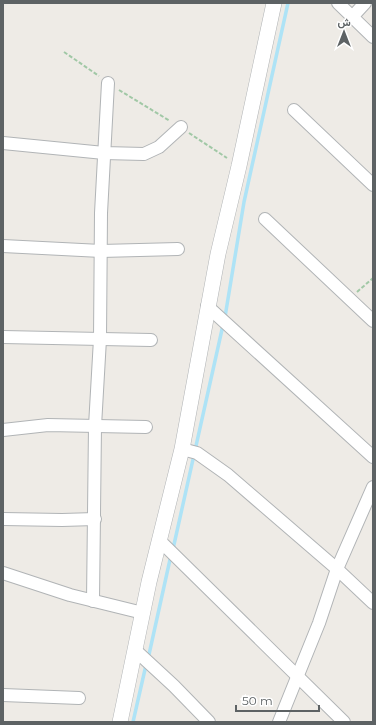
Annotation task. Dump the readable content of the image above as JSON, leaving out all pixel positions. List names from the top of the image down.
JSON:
{
  "scale_bar": "50 m",
  "north": "top"
}
